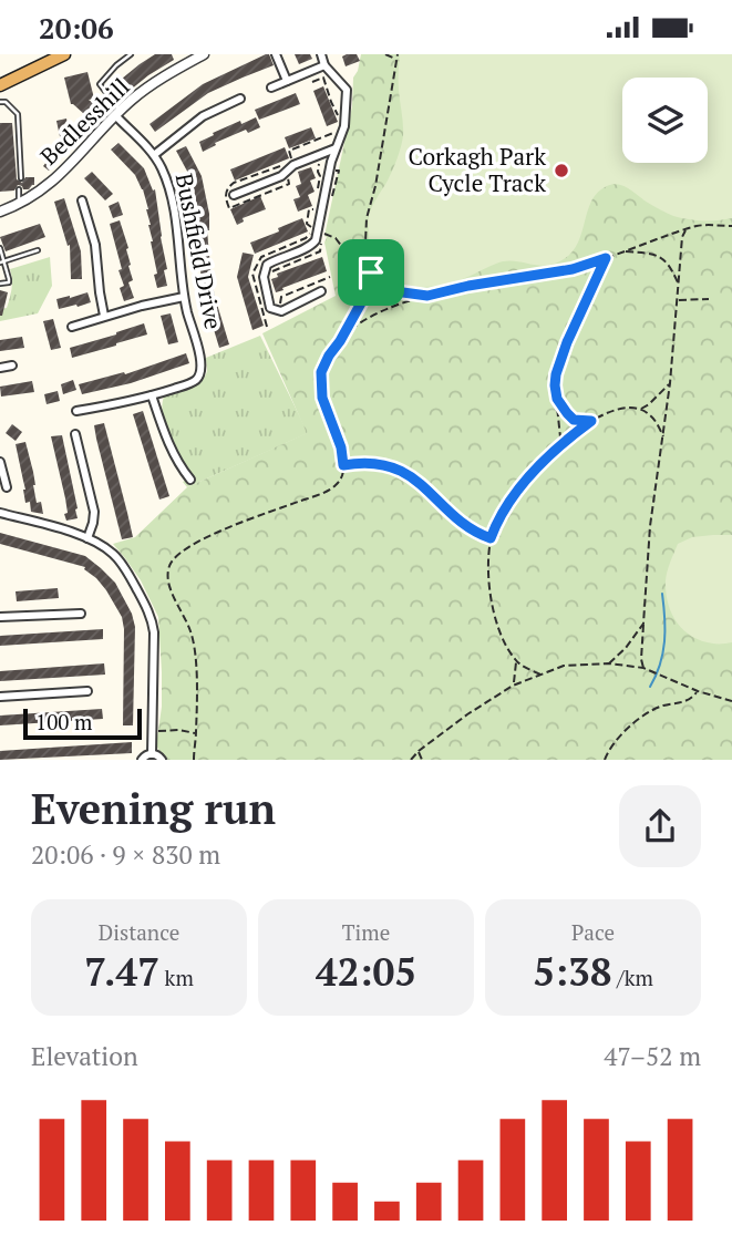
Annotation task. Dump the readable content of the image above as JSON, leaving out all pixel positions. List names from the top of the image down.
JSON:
{
  "streets": {
    "street": ["Bedlesshill", "Bushfield Drive"]
  },
  "crossings": [
    ["Bedlesshill", "Bushfield Drive"]
  ],
  "places": ["Corkagh Park Cycle Track"],
  "scale_bar": "100 m",
  "page": {
    "status": "20:06",
    "scale": "100 m",
    "heading": ["Evening run", "20:06 · 9 × 830 m"],
    "stats": [
      ["Distance", "7.47 km"],
      ["Time", "42:05"],
      ["Pace", "5:38 /km"]
    ],
    "chart": ["Elevation", "47–52 m"]
  }
}
